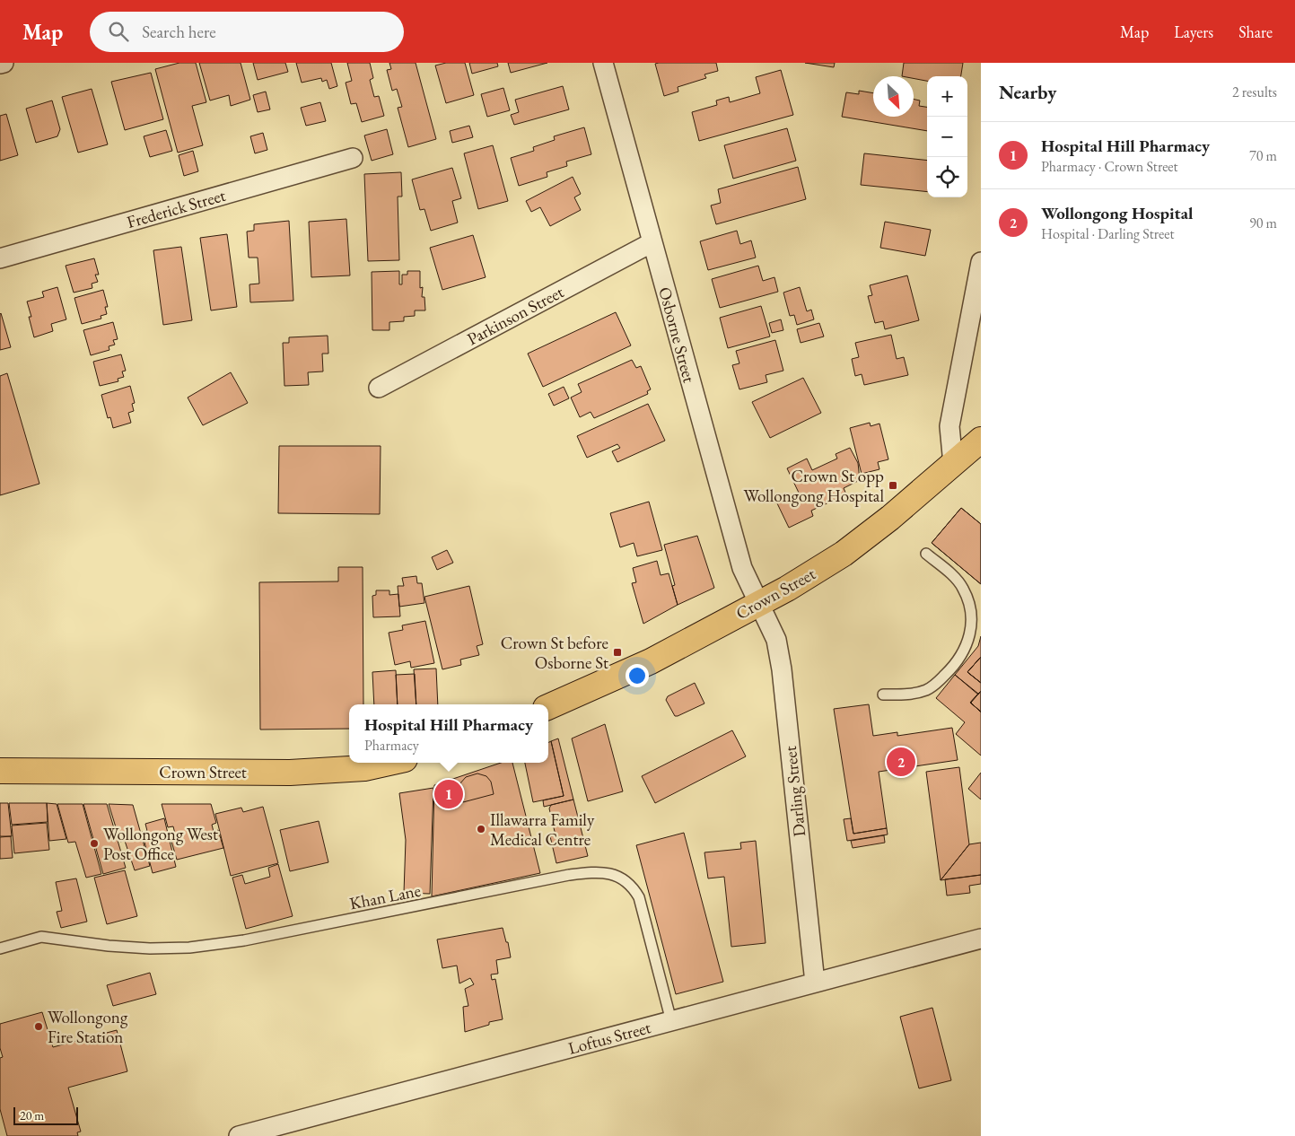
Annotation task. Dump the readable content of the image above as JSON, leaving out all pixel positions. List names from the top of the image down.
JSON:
{
  "streets": {
    "main road": ["Crown Street"],
    "street": [
      "Frederick Street",
      "Parkinson Street",
      "Osborne Street",
      "Darling Street",
      "Loftus Street"
    ],
    "lane": ["Khan Lane"]
  },
  "crossings": [
    ["Parkinson Street", "Osborne Street"],
    ["Osborne Street", "Crown Street"],
    ["Osborne Street", "Darling Street"],
    ["Crown Street", "Darling Street"],
    ["Darling Street", "Loftus Street"],
    ["Khan Lane", "Loftus Street"]
  ],
  "places": {
    "transit": ["Crown St opp Wollongong Hospital", "Crown St before Osborne St"],
    "other": ["Illawarra Family Medical Centre", "Wollongong West Post Office", "Wollongong Fire Station"]
  },
  "scale_bar": "20 m",
  "north": "bottom right",
  "page": {
    "header": "Map",
    "search": "Search here",
    "nav": ["Map", "Layers", "Share"],
    "heading": ["Nearby", "2 results"],
    "map_buttons": ["+", "−"],
    "list": [
      {
        "mark": "1",
        "name": "Hospital Hill Pharmacy",
        "note": "Pharmacy · Crown Street",
        "value": "70 m"
      },
      {
        "mark": "2",
        "name": "Wollongong Hospital",
        "note": "Hospital · Darling Street",
        "value": "90 m"
      }
    ],
    "popup": ["Hospital Hill Pharmacy", "Pharmacy"],
    "pins": ["2", "1"],
    "scale": "20 m"
  }
}
